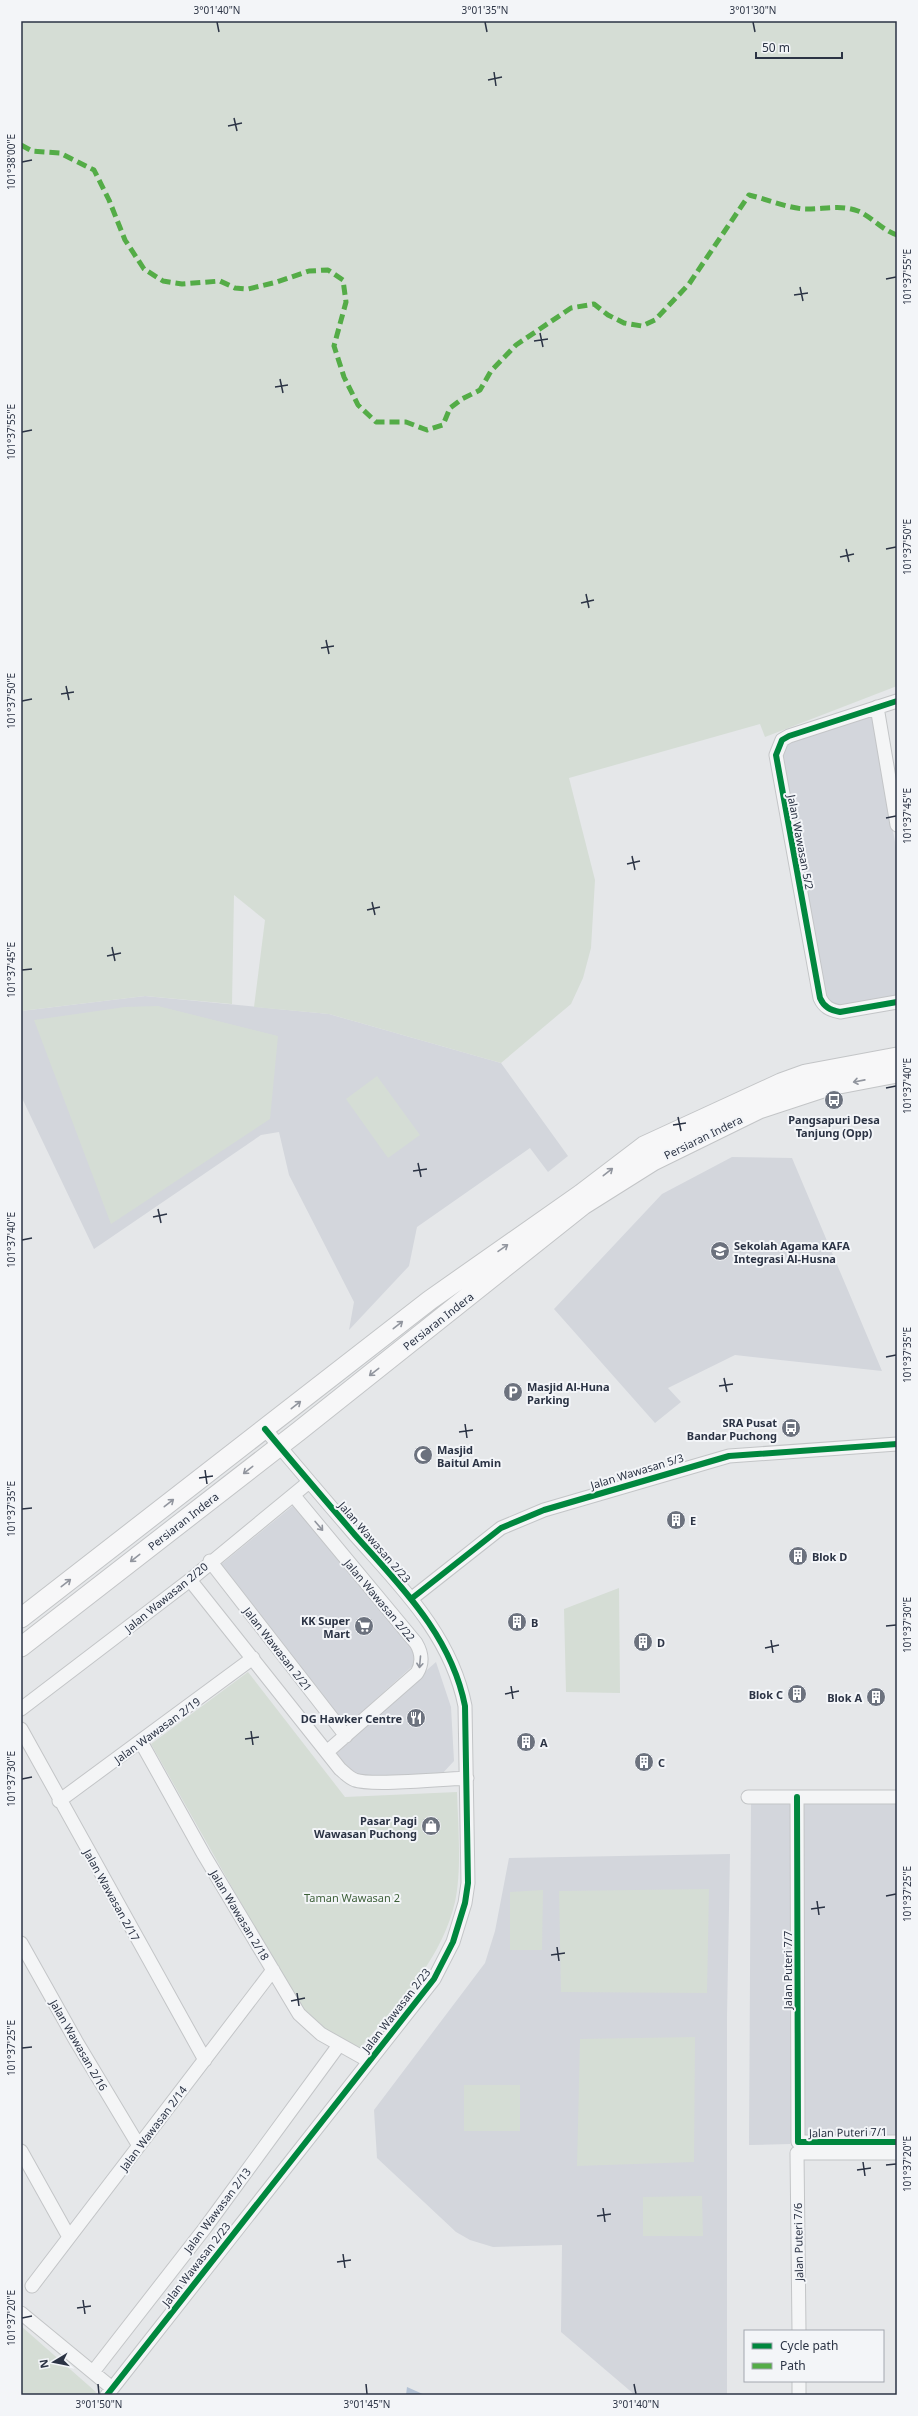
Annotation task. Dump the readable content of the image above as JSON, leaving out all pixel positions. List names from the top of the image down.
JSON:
{
  "streets": {
    "main road": ["Persiaran Indera"],
    "street": [
      "Jalan Wawasan 5/2",
      "Jalan Wawasan 5/3",
      "Jalan Wawasan 2/23",
      "Jalan Wawasan 2/20",
      "Jalan Wawasan 2/22",
      "Jalan Wawasan 2/21",
      "Jalan Wawasan 2/19",
      "Jalan Wawasan 2/17",
      "Jalan Wawasan 2/18",
      "Jalan Puteri 7/7",
      "Jalan Wawasan 2/16",
      "Jalan Wawasan 2/14",
      "Jalan Puteri 7/1",
      "Jalan Wawasan 2/13",
      "Jalan Puteri 7/6"
    ]
  },
  "crossings": [
    ["Persiaran Indera", "Jalan Wawasan 2/23"],
    ["Jalan Wawasan 5/3", "Jalan Wawasan 2/23"],
    ["Jalan Wawasan 2/23", "Jalan Wawasan 2/20"],
    ["Jalan Wawasan 2/23", "Jalan Wawasan 2/18"],
    ["Jalan Wawasan 2/20", "Jalan Wawasan 2/22"],
    ["Jalan Wawasan 2/20", "Jalan Wawasan 2/21"],
    ["Jalan Wawasan 2/22", "Jalan Wawasan 2/21"],
    ["Jalan Wawasan 2/19", "Jalan Wawasan 2/17"],
    ["Jalan Wawasan 2/19", "Jalan Wawasan 2/18"],
    ["Jalan Wawasan 2/17", "Jalan Wawasan 2/14"],
    ["Jalan Wawasan 2/18", "Jalan Wawasan 2/14"],
    ["Jalan Wawasan 2/18", "Jalan Wawasan 2/13"],
    ["Jalan Puteri 7/7", "Jalan Puteri 7/1"],
    ["Jalan Puteri 7/7", "Jalan Puteri 7/6"],
    ["Jalan Wawasan 2/16", "Jalan Wawasan 2/14"],
    ["Jalan Puteri 7/1", "Jalan Puteri 7/6"]
  ],
  "parks": ["Taman Wawasan 2"],
  "places": {
    "bus stop": ["Pangsapuri Desa Tanjung (Opp)", "SRA Pusat Bandar Puchong"],
    "school or university": ["Sekolah Agama KAFA Integrasi Al-Husna"],
    "parking": ["Masjid Al-Huna Parking"],
    "mosque": ["Masjid Baitul Amin"],
    "building": [
      "E",
      "Blok D",
      "B",
      "D",
      "Blok C",
      "Blok A",
      "A",
      "C"
    ],
    "supermarket": ["KK Super Mart"],
    "restaurant": ["DG Hawker Centre"],
    "shop": ["Pasar Pagi Wawasan Puchong"]
  },
  "legend": ["Cycle path", "Path"],
  "scale_bar": "50 m",
  "north": "left",
  "coordinates": [
    "3°01'40\"N",
    "3°01'35\"N",
    "3°01'30\"N",
    "101°38'00\"E",
    "101°37'55\"E",
    "101°37'50\"E",
    "101°37'45\"E",
    "101°37'40\"E",
    "101°37'35\"E",
    "101°37'30\"E",
    "101°37'25\"E",
    "101°37'20\"E",
    "3°01'50\"N",
    "3°01'45\"N"
  ]
}
